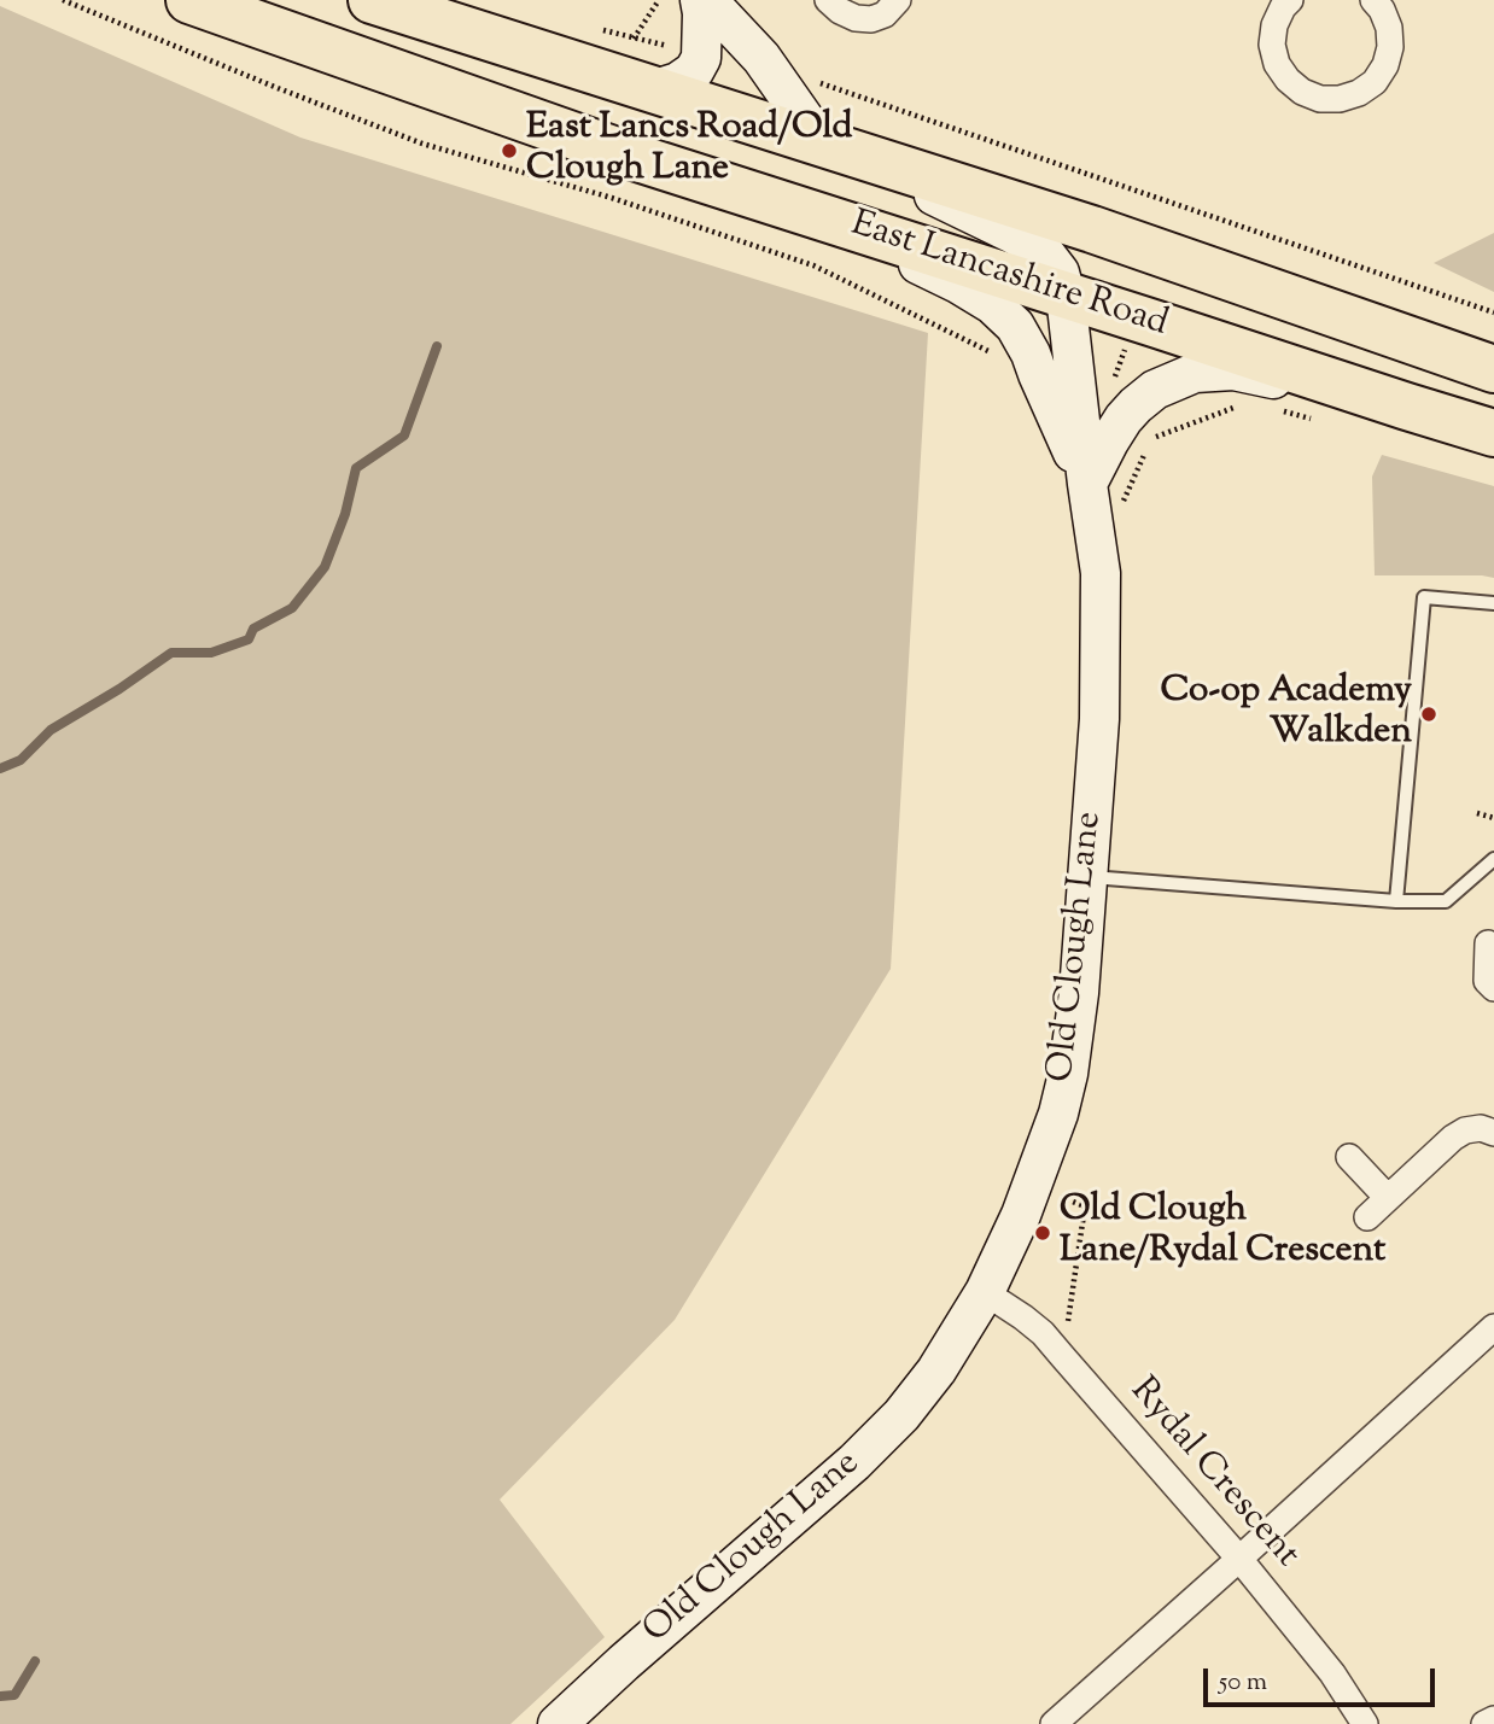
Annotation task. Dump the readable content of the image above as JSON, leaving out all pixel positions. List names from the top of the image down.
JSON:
{
  "streets": {
    "highway": ["East Lancashire Road"],
    "street": ["Old Clough Lane", "Rydal Crescent"]
  },
  "crossings": [
    ["East Lancashire Road", "Old Clough Lane"],
    ["Old Clough Lane", "Rydal Crescent"]
  ],
  "places": ["East Lancs Road/Old Clough Lane", "Co-op Academy Walkden", "Old Clough Lane/Rydal Crescent"],
  "scale_bar": "50 m"
}
